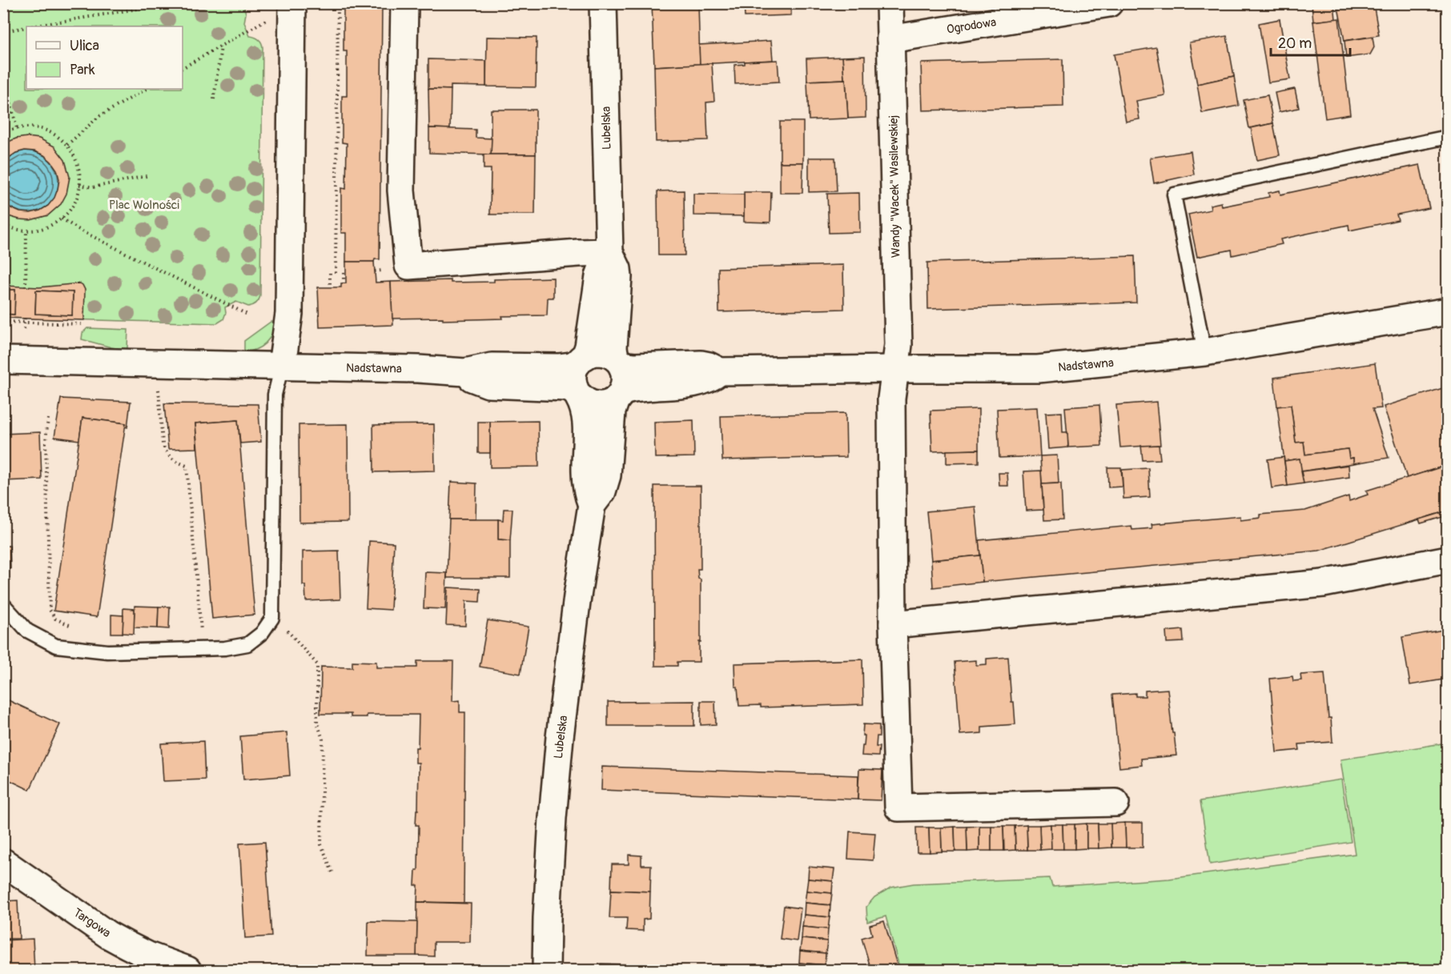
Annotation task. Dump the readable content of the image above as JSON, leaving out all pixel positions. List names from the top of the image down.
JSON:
{
  "streets": {
    "street": [
      "Ogrodowa",
      "Lubelska",
      "Wandy \"Wacek\" Wasilewskiej",
      "Nadstawna",
      "Targowa"
    ]
  },
  "crossings": [
    ["Ogrodowa", "Wandy \"Wacek\" Wasilewskiej"],
    ["Lubelska", "Nadstawna"],
    ["Wandy \"Wacek\" Wasilewskiej", "Nadstawna"]
  ],
  "parks": ["Plac Wolności"],
  "legend": ["Ulica", "Park"],
  "scale_bar": "20 m"
}
